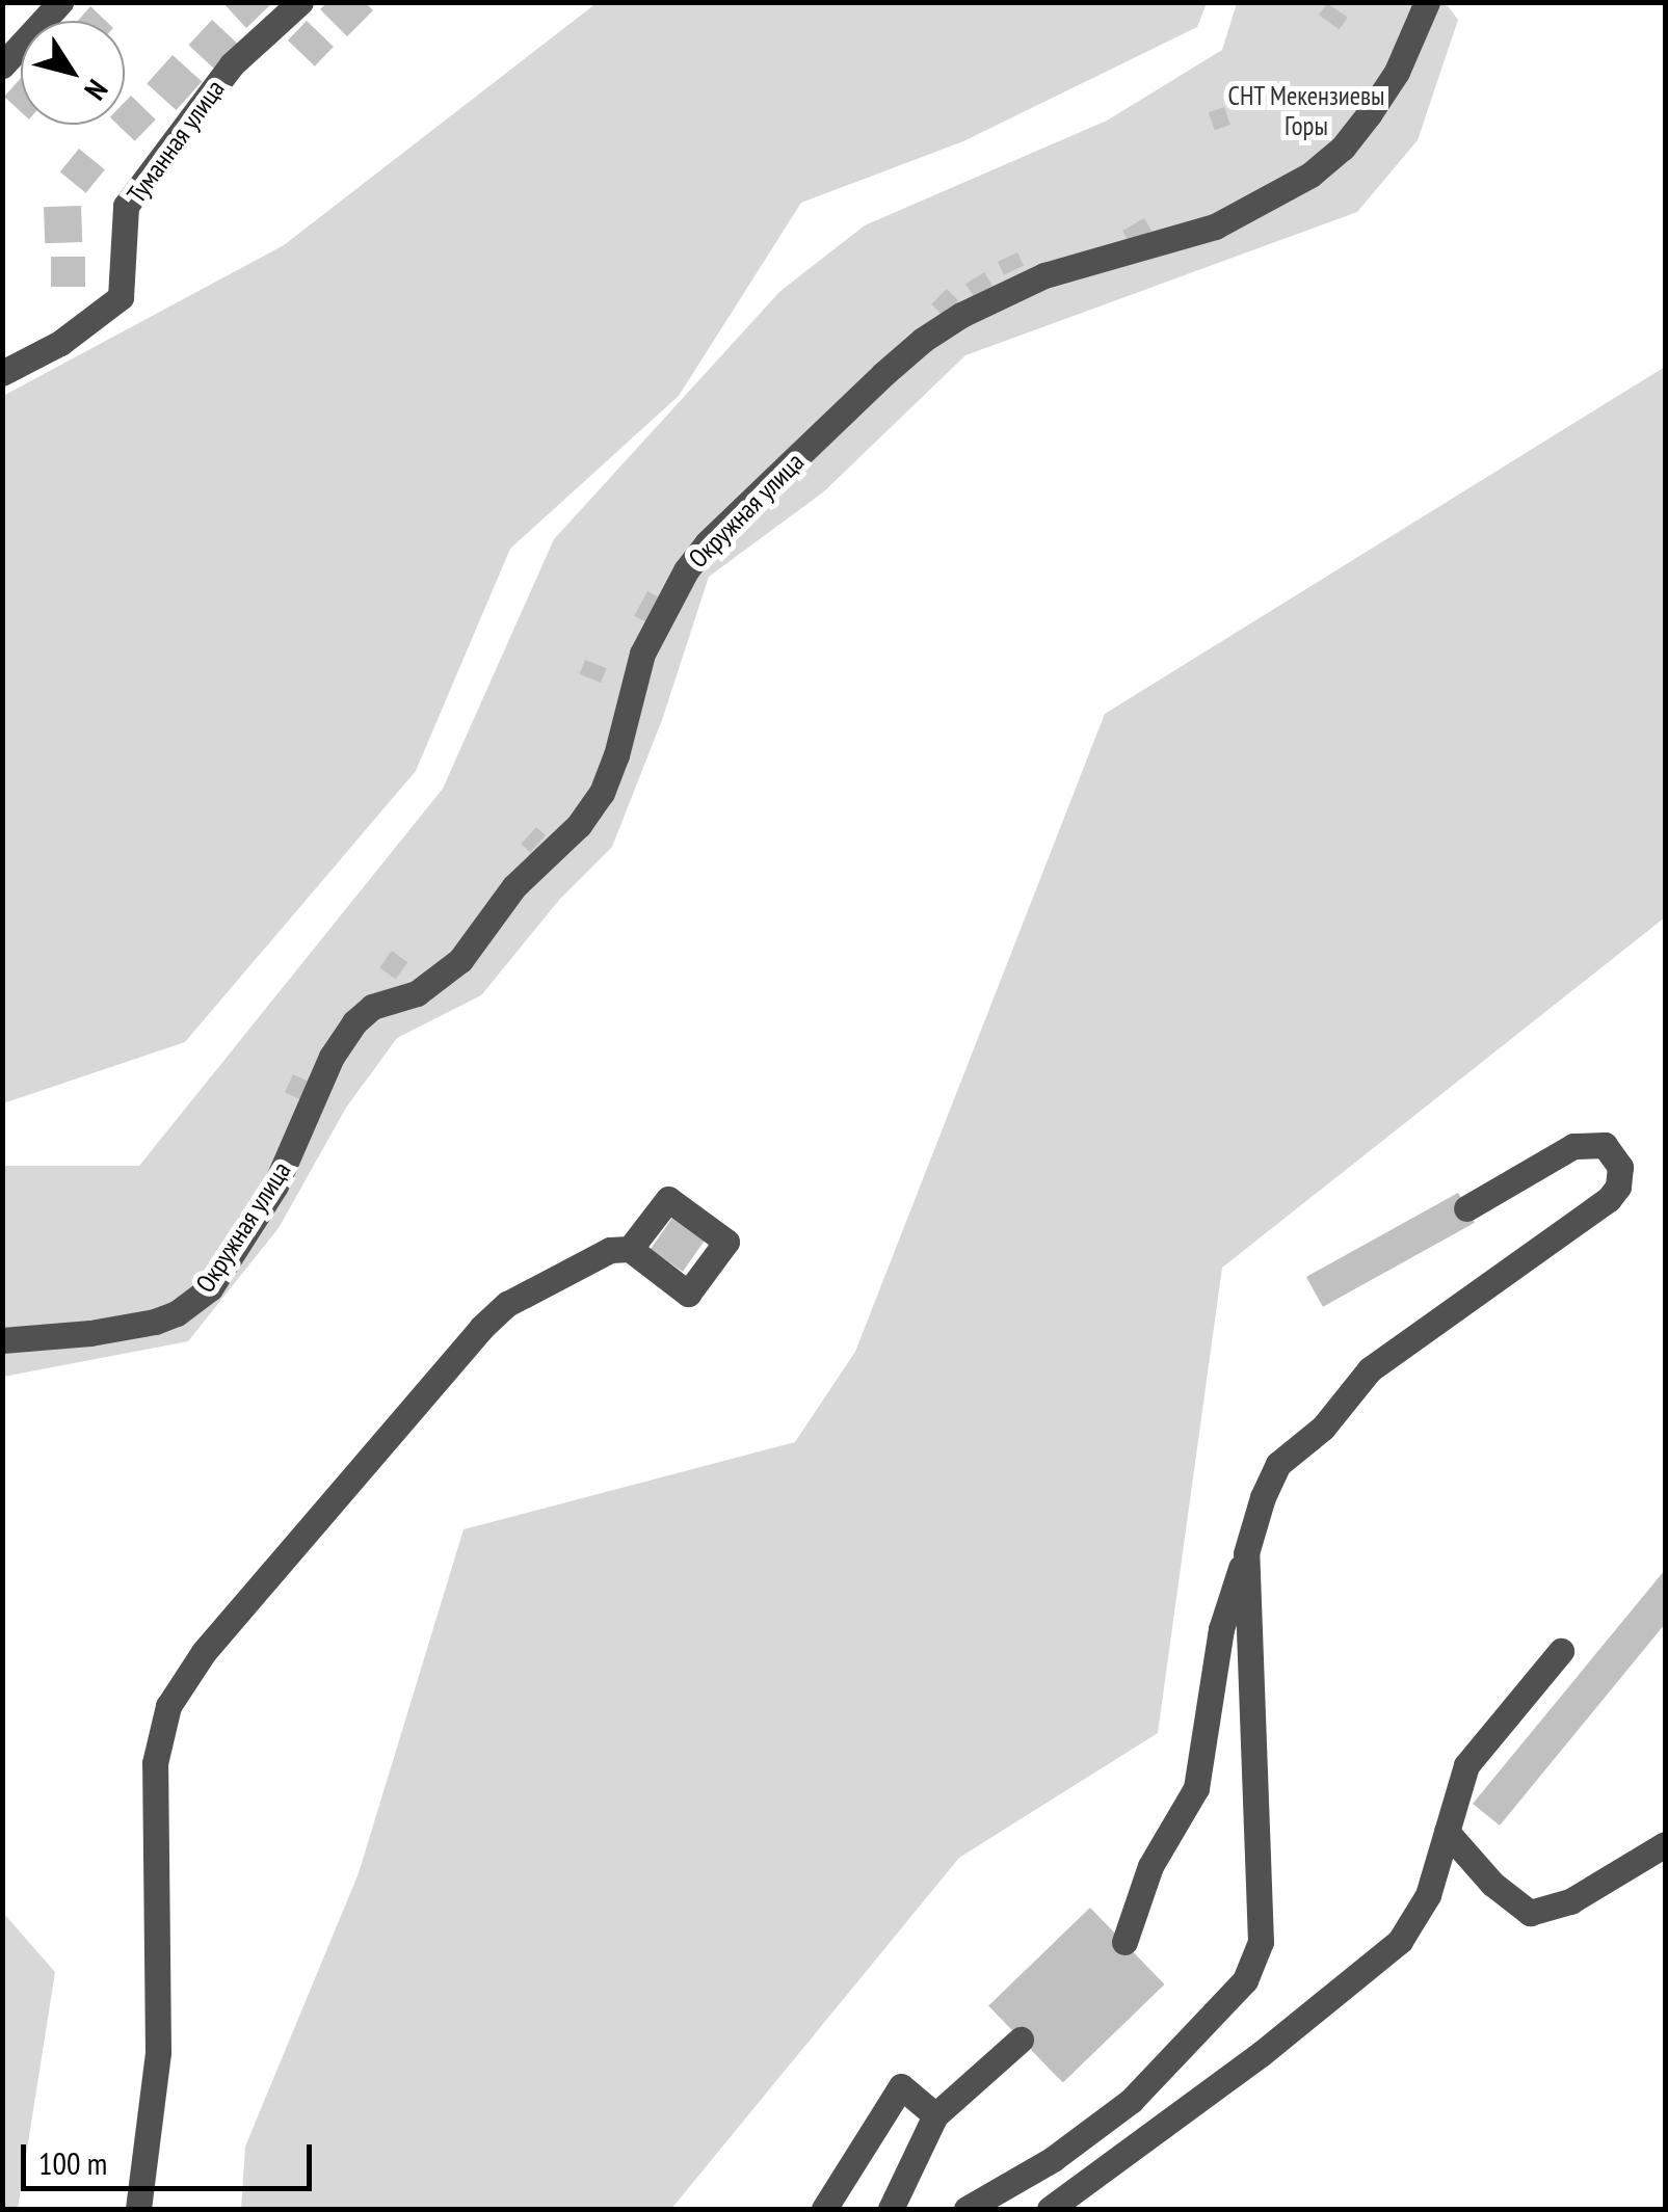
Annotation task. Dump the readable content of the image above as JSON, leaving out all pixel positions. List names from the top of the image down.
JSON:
{
  "streets": {
    "street": ["Туманная улица", "Окружная улица"]
  },
  "parks": ["СНТ Мекензиевы Горы"],
  "scale_bar": "100 m",
  "north": "bottom right"
}
